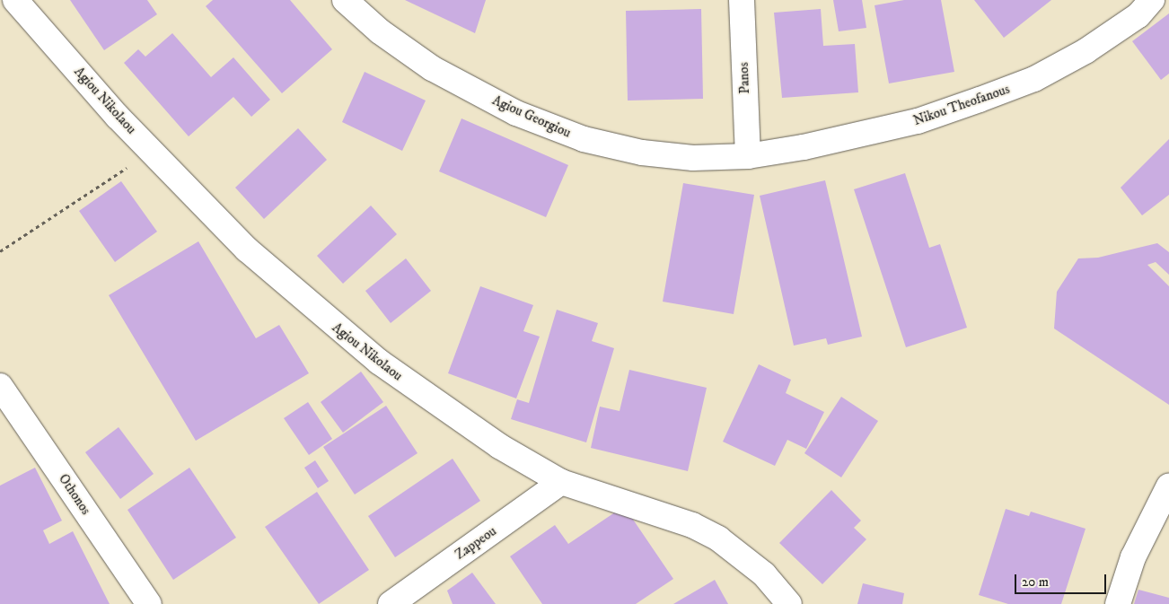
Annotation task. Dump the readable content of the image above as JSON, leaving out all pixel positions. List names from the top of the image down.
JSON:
{
  "streets": {
    "street": [
      "Panos",
      "Agiou Nikolaou",
      "Nikou Theofanous",
      "Agiou Georgiou",
      "Othonos",
      "Zappeou"
    ]
  },
  "crossings": [
    ["Panos", "Nikou Theofanous"],
    ["Panos", "Agiou Georgiou"],
    ["Agiou Nikolaou", "Zappeou"],
    ["Nikou Theofanous", "Agiou Georgiou"]
  ],
  "scale_bar": "20 m"
}
